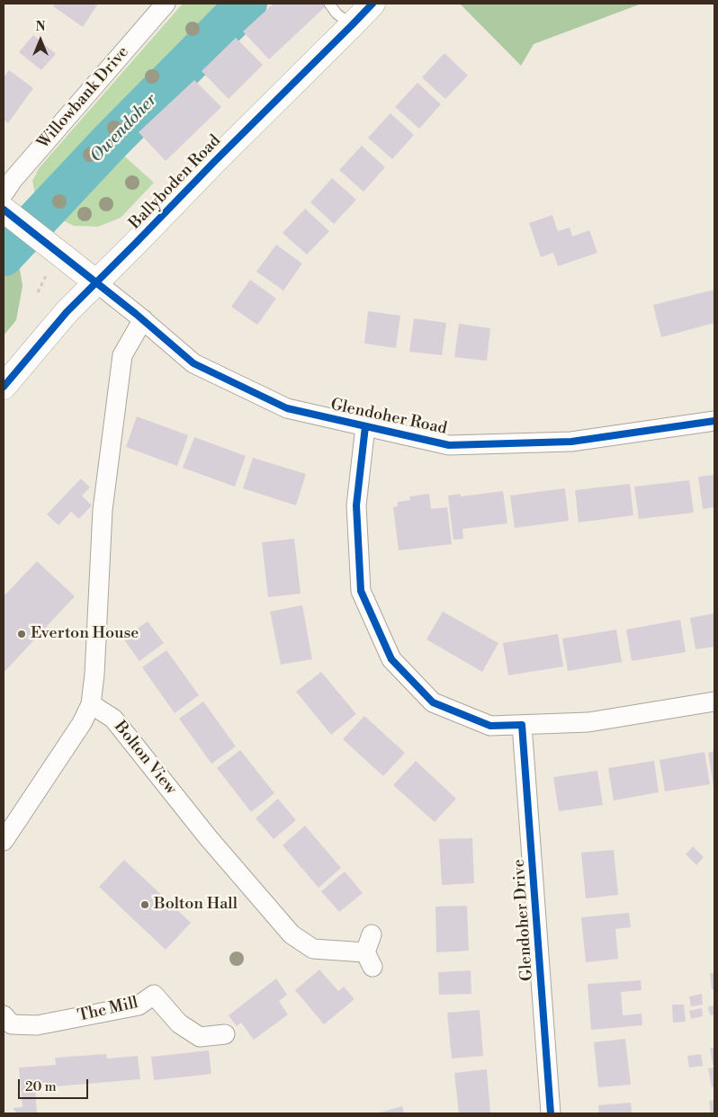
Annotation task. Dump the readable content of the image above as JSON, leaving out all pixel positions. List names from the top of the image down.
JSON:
{
  "streets": {
    "main road": ["Ballyboden Road"],
    "street": [
      "Willowbank Drive",
      "Glendoher Road",
      "Bolton View",
      "Glendoher Drive",
      "The Mill"
    ]
  },
  "crossings": [
    ["Ballyboden Road", "Glendoher Road"]
  ],
  "water": ["Owendoher"],
  "places": ["Everton House", "Bolton Hall"],
  "scale_bar": "20 m",
  "north": "top"
}
